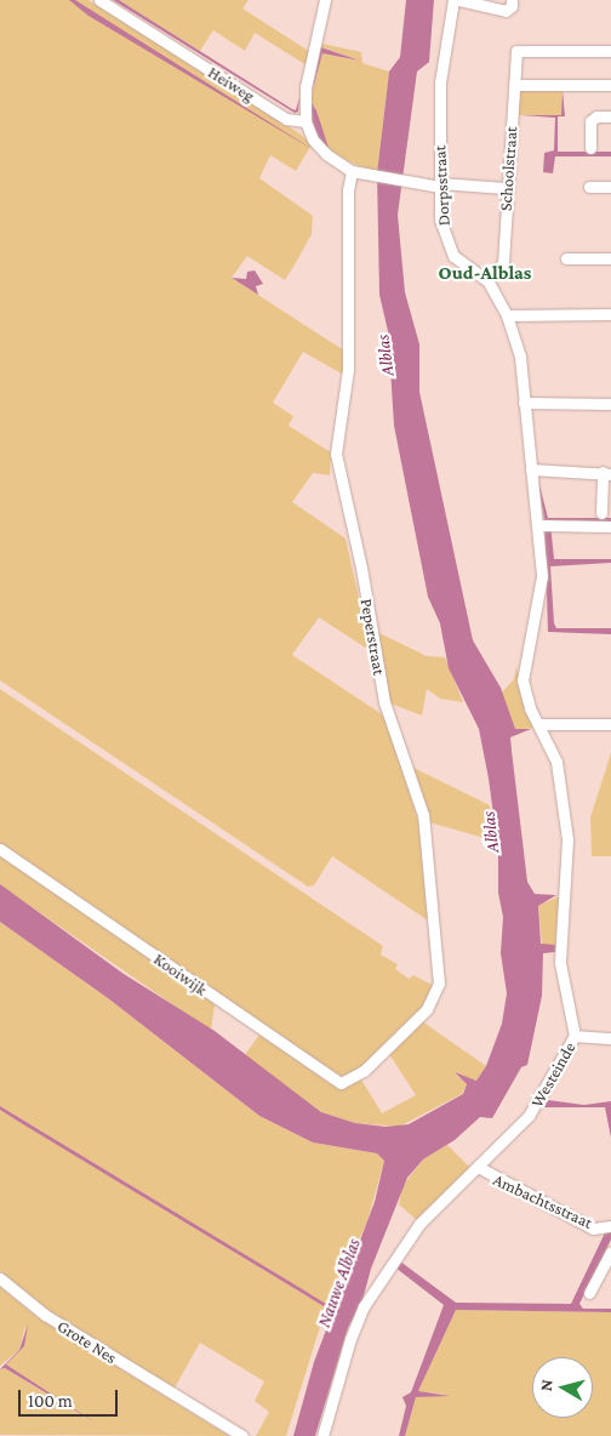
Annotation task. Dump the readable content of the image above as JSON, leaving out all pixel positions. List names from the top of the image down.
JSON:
{
  "streets": {
    "street": [
      "Heiweg",
      "Schoolstraat",
      "Dorpsstraat",
      "Peperstraat",
      "Kooiwijk",
      "Westeinde",
      "Ambachtsstraat",
      "Grote Nes"
    ]
  },
  "crossings": [
    ["Schoolstraat", "Dorpsstraat"],
    ["Dorpsstraat", "Westeinde"],
    ["Peperstraat", "Kooiwijk"],
    ["Westeinde", "Ambachtsstraat"]
  ],
  "districts": ["Oud-Alblas"],
  "water": ["Alblas", "Nauwe Alblas"],
  "scale_bar": "100 m",
  "north": "left"
}
